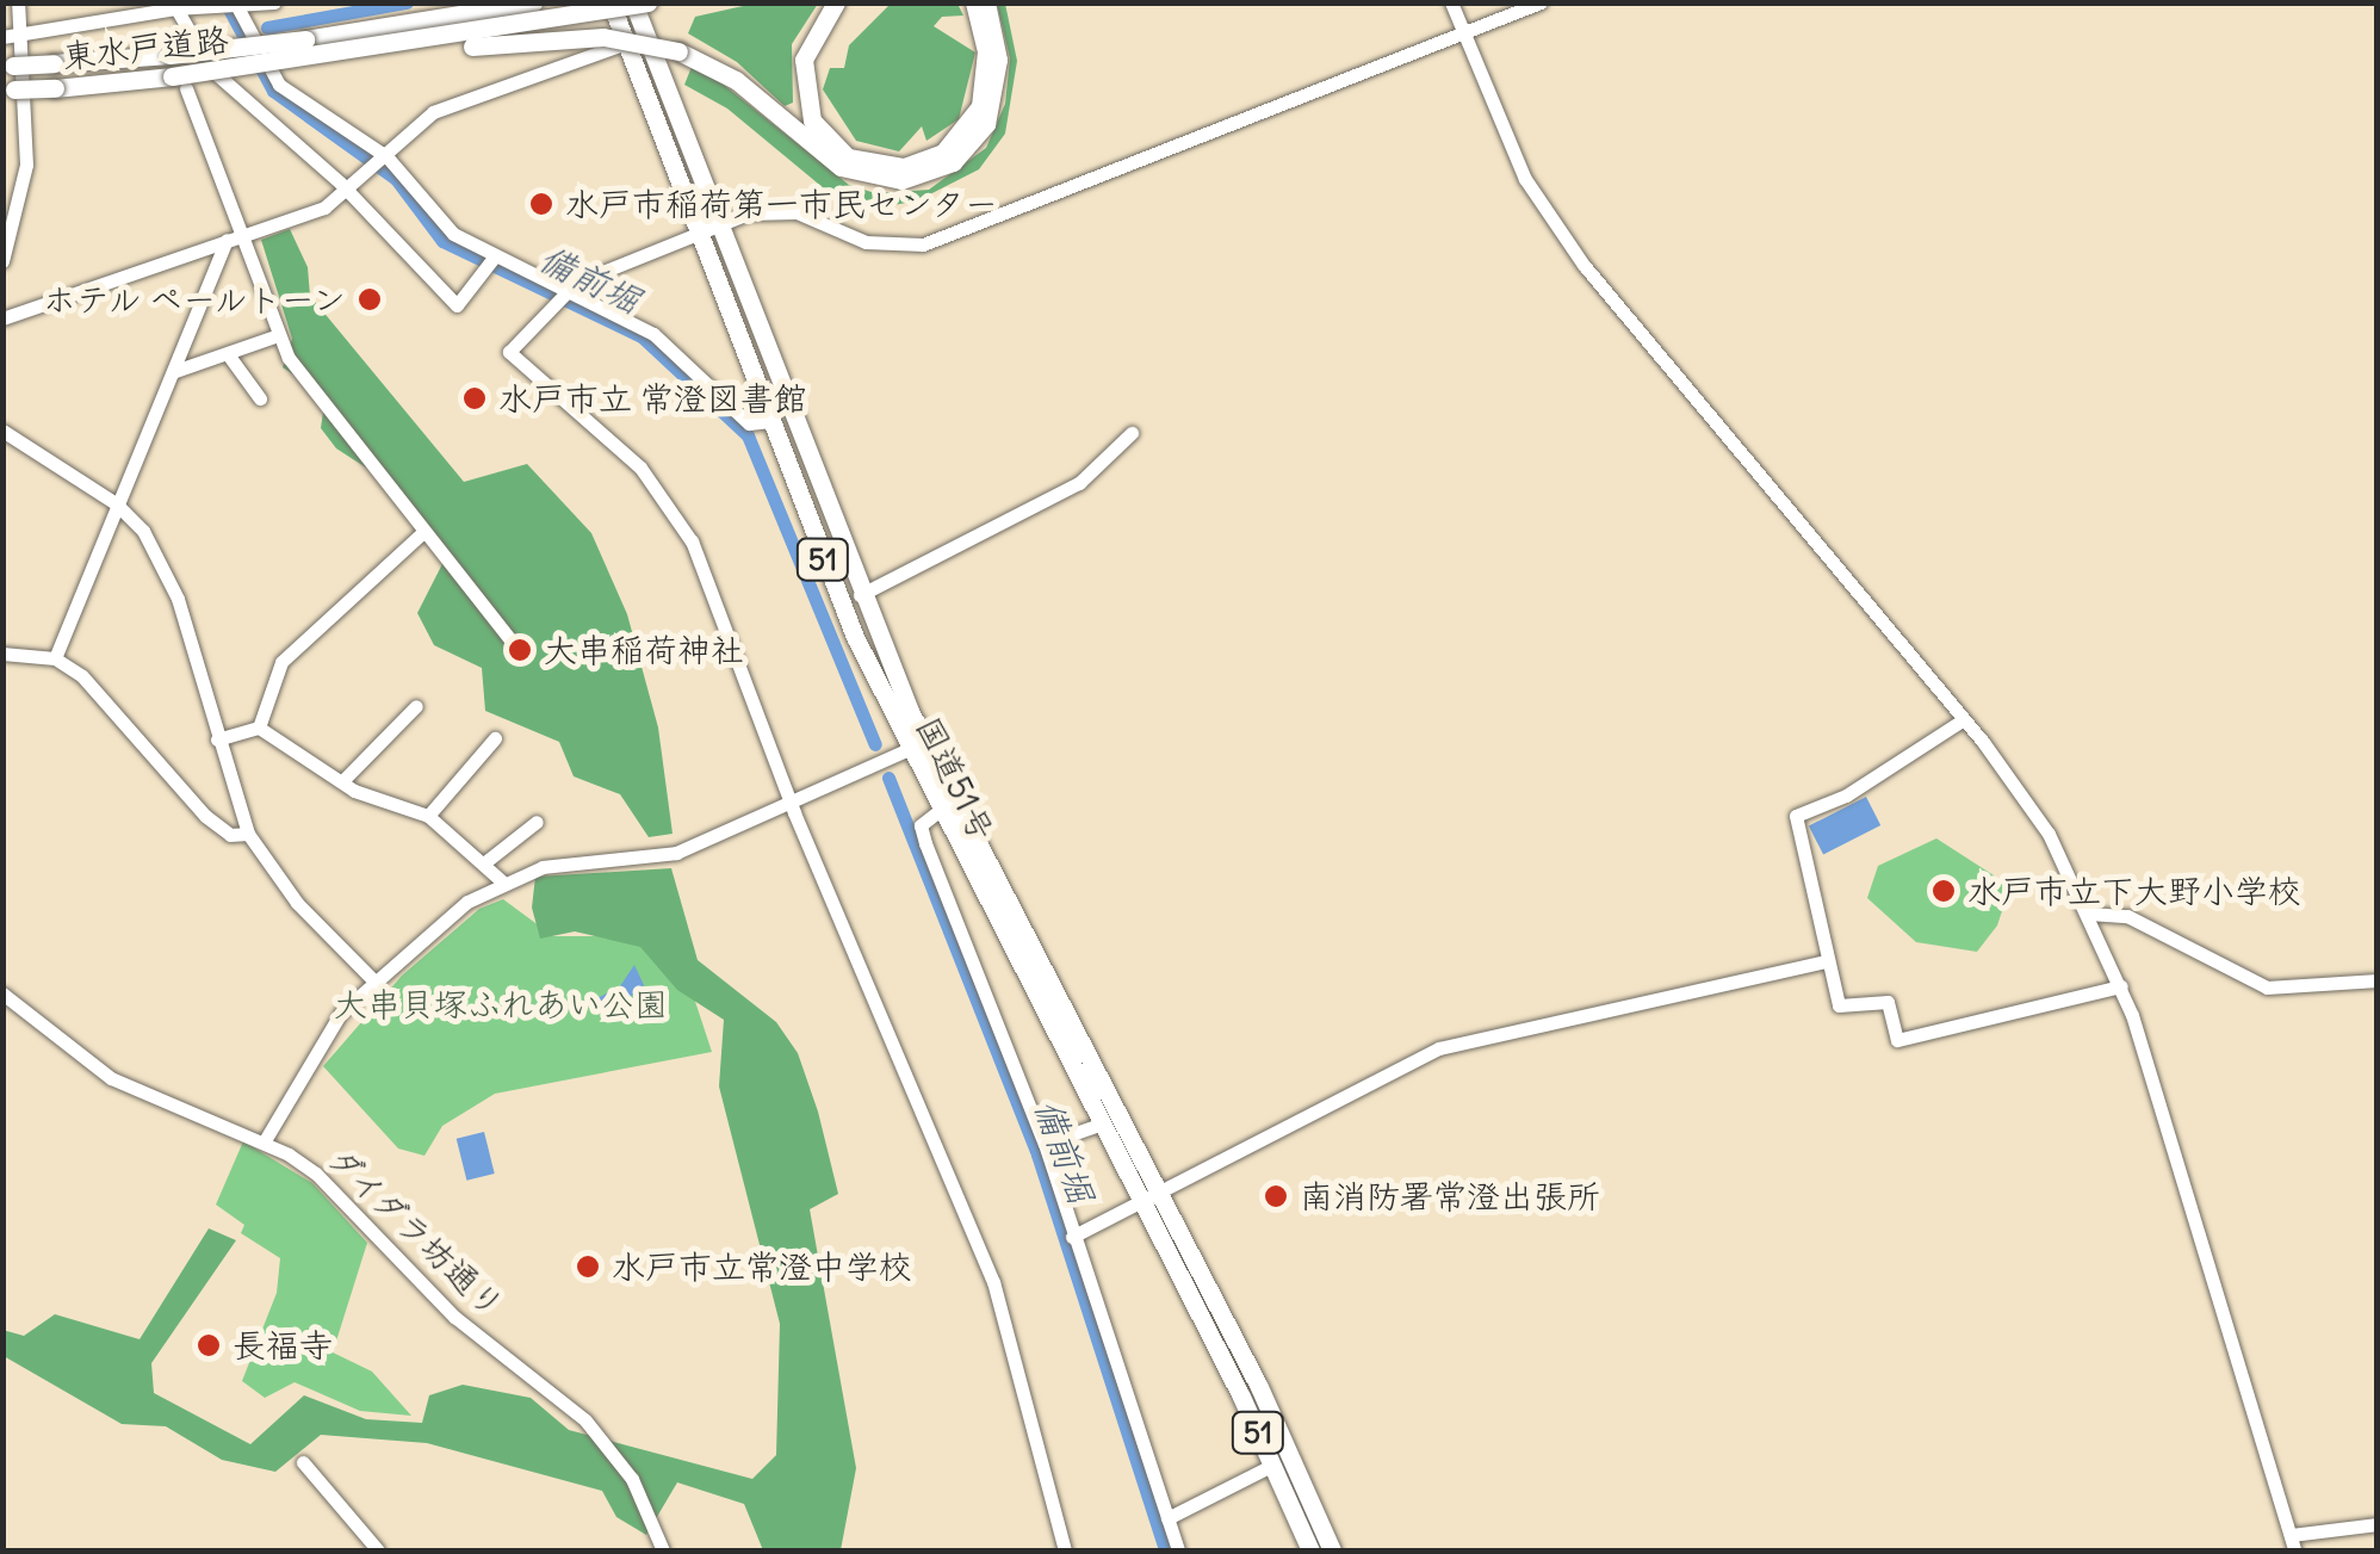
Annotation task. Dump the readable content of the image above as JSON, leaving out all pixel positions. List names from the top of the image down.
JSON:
{
  "streets": {
    "highway": ["東水戸道路", "51", "国道51号"],
    "street": ["ダイダラ坊通り"]
  },
  "water": ["備前堀"],
  "parks": ["大串貝塚ふれあい公園"],
  "places": [
    "水戸市稲荷第一市民センター",
    "ホテル ペールトーン",
    "水戸市立 常澄図書館",
    "大串稲荷神社",
    "水戸市立下大野小学校",
    "南消防署常澄出張所",
    "水戸市立常澄中学校",
    "長福寺"
  ]
}
